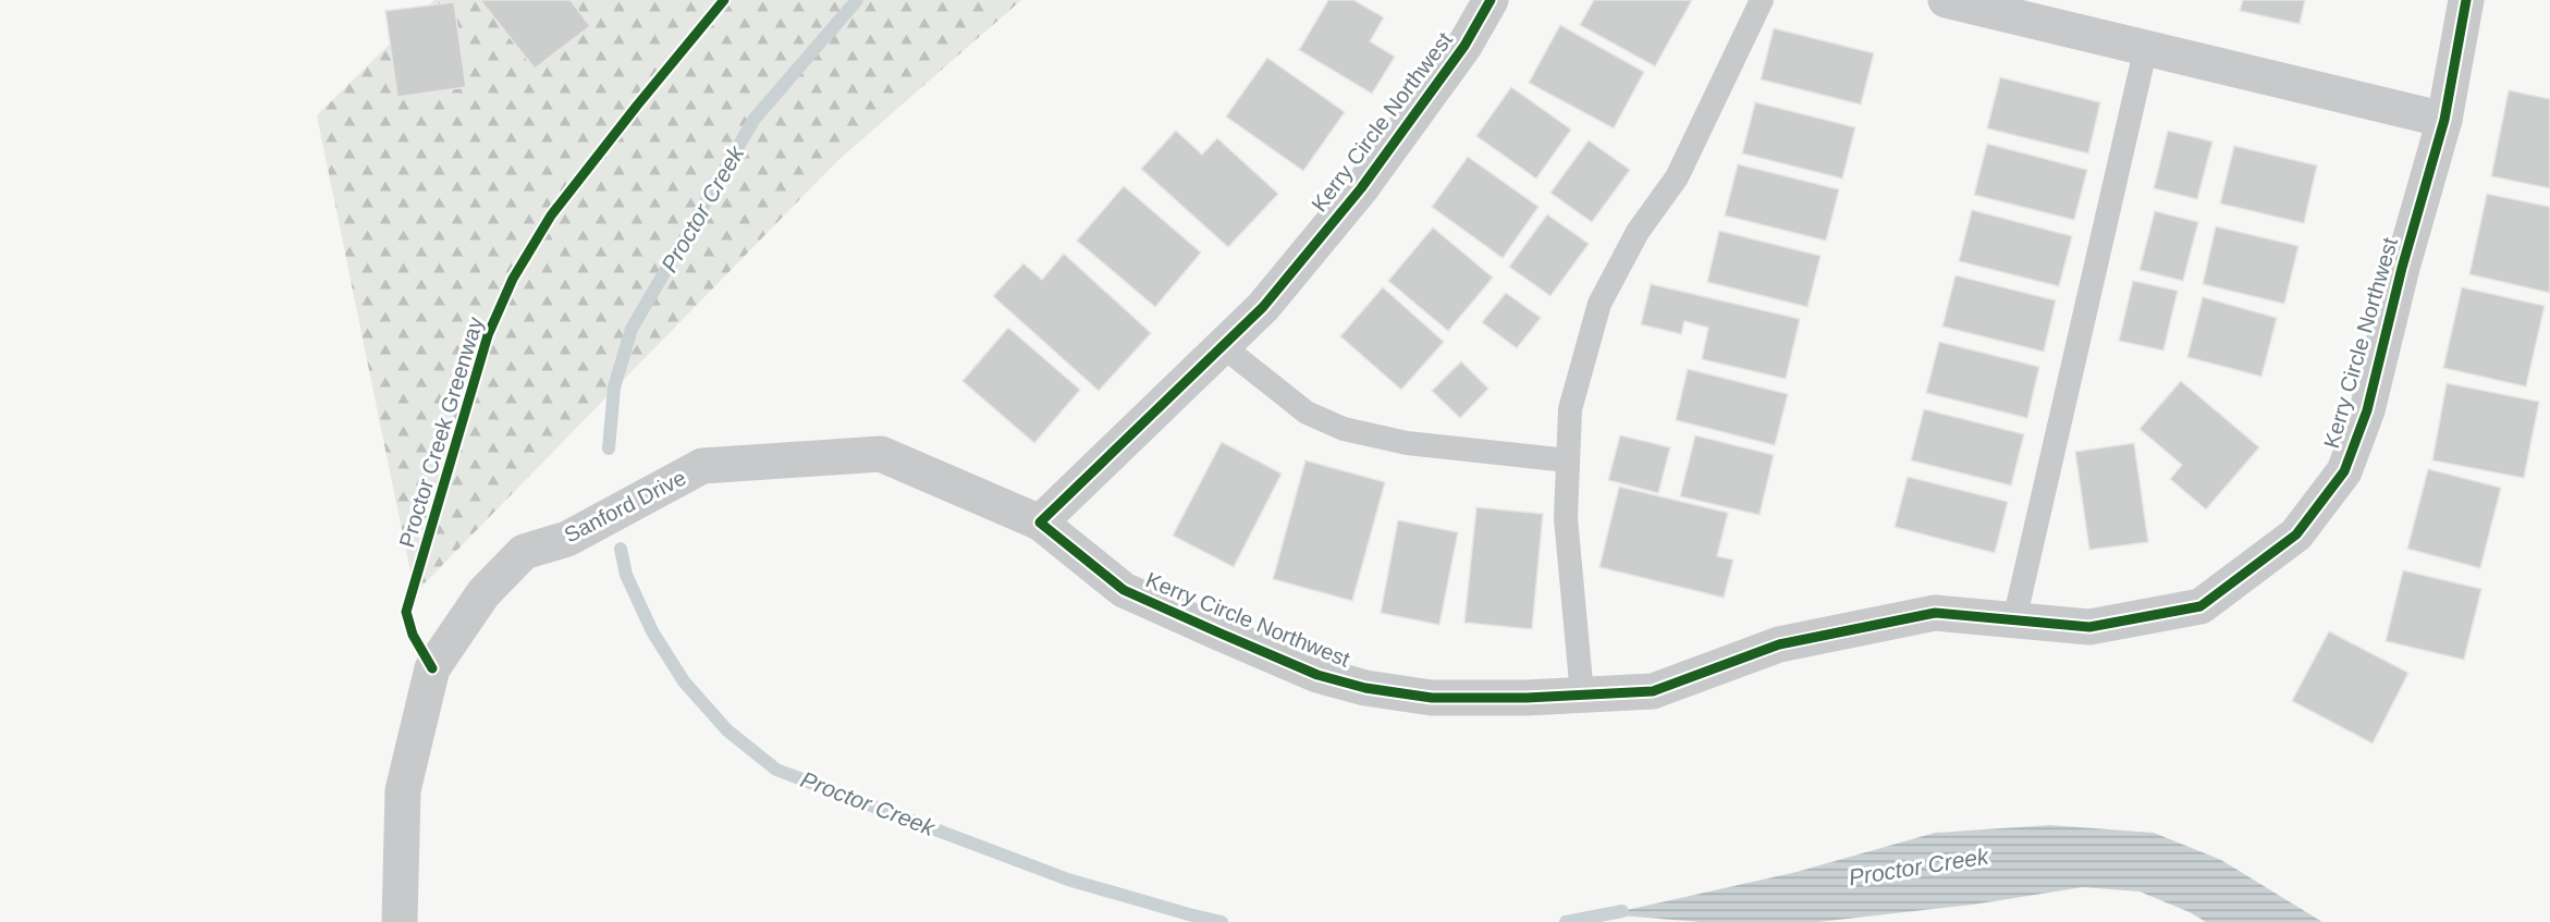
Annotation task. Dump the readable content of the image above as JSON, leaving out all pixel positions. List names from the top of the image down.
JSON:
{
  "streets": {
    "street": ["Kerry Circle Northwest", "Sanford Drive"],
    "cycle path": ["Proctor Creek Greenway"]
  },
  "crossings": [
    ["Kerry Circle Northwest", "Sanford Drive"]
  ],
  "water": ["Proctor Creek"]
}
